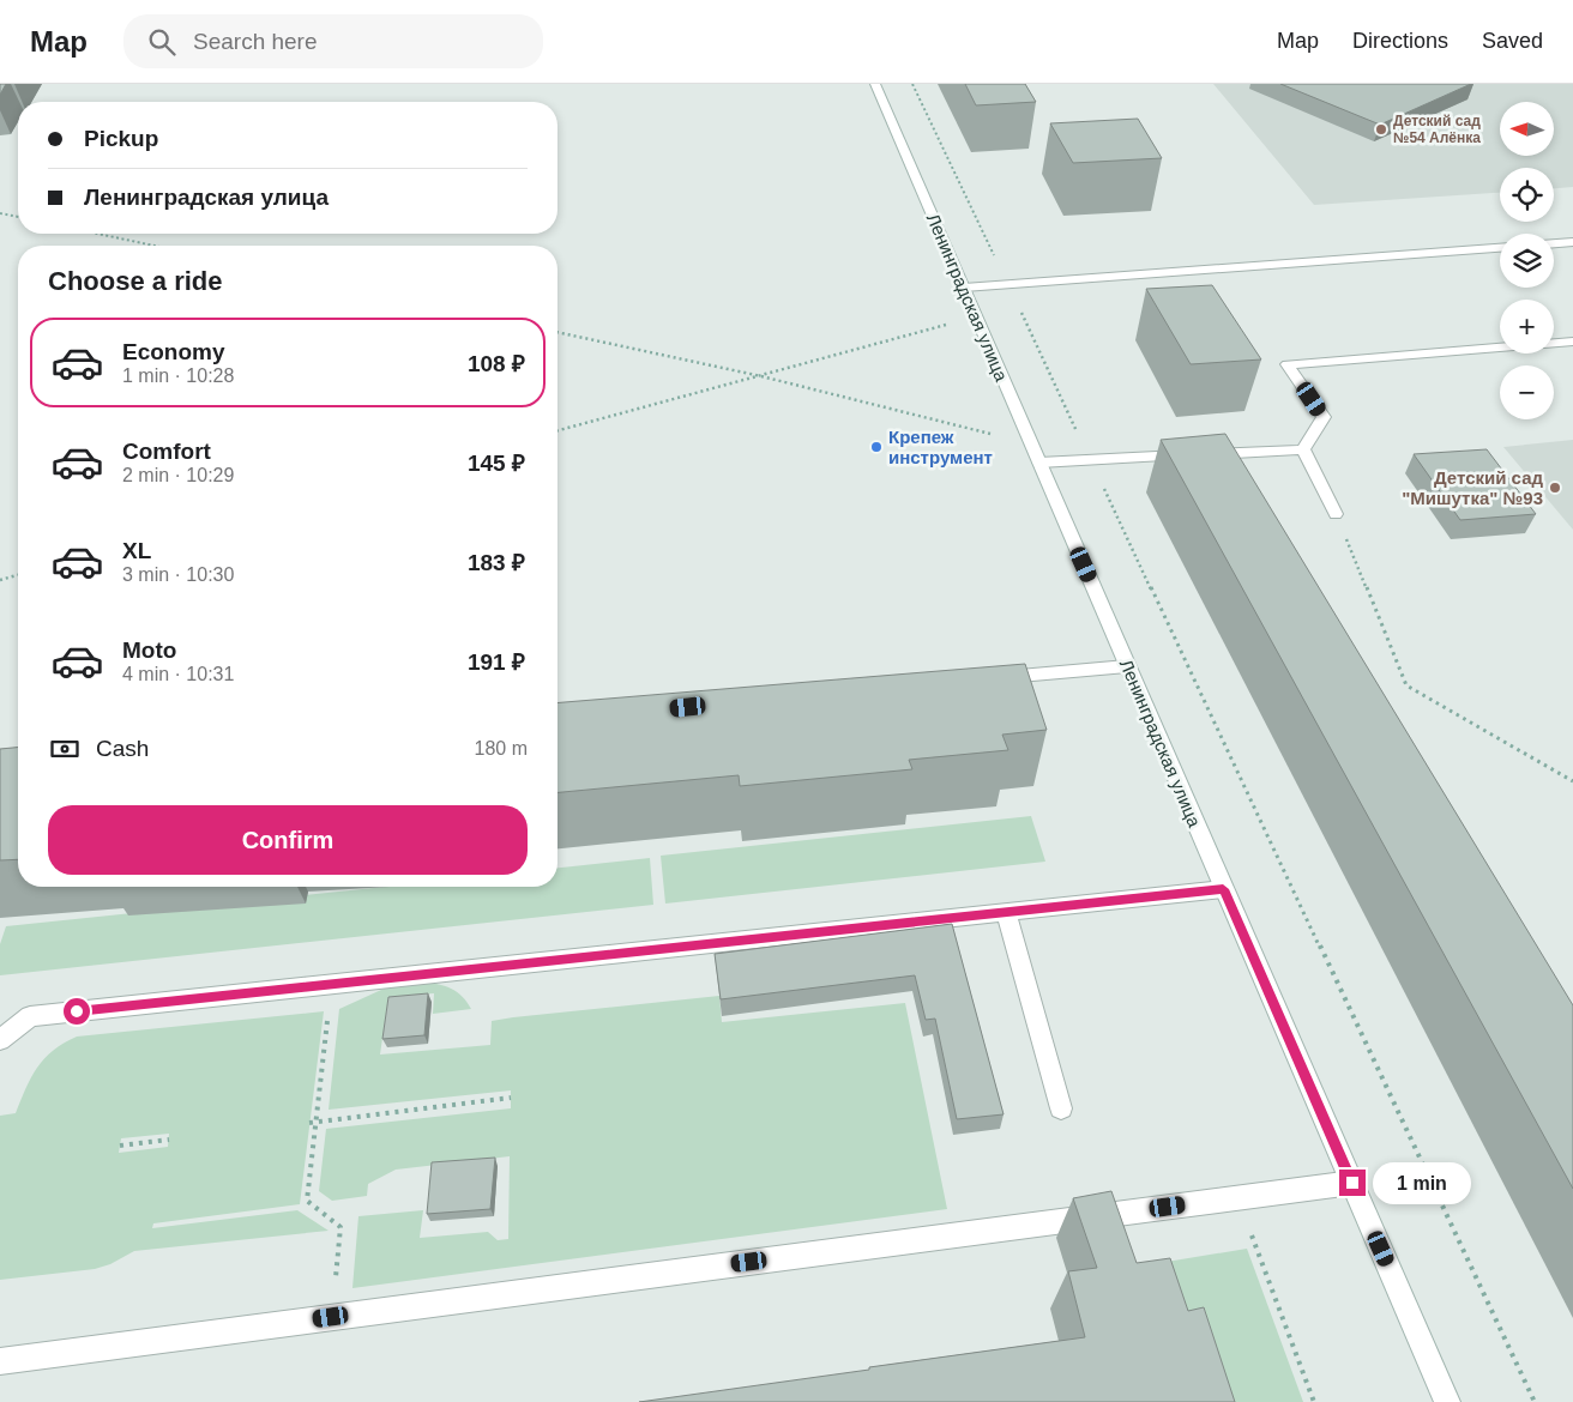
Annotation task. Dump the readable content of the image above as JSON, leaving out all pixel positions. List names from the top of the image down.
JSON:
{
  "streets": {
    "street": ["Ленинградская улица"]
  },
  "places": ["Детский сад №54 Алёнка", "Крепеж инструмент", "Детский сад \"Мишутка\" №93"],
  "north": "left",
  "page": {
    "header": "Map",
    "search": "Search here",
    "nav": ["Map", "Directions", "Saved"],
    "map_buttons": ["+", "−"],
    "banner": ["Pickup", "Ленинградская улица"],
    "heading": "Choose a ride",
    "list": [
      {
        "name": "Economy",
        "note": "1 min · 10:28",
        "value": "108 ₽"
      },
      {
        "name": "Comfort",
        "note": "2 min · 10:29",
        "value": "145 ₽"
      },
      {
        "name": "XL",
        "note": "3 min · 10:30",
        "value": "183 ₽"
      },
      {
        "name": "Moto",
        "note": "4 min · 10:31",
        "value": "191 ₽"
      }
    ],
    "pay": ["Cash", "180 m"],
    "buttons": "Confirm",
    "bubble": "1 min"
  }
}
